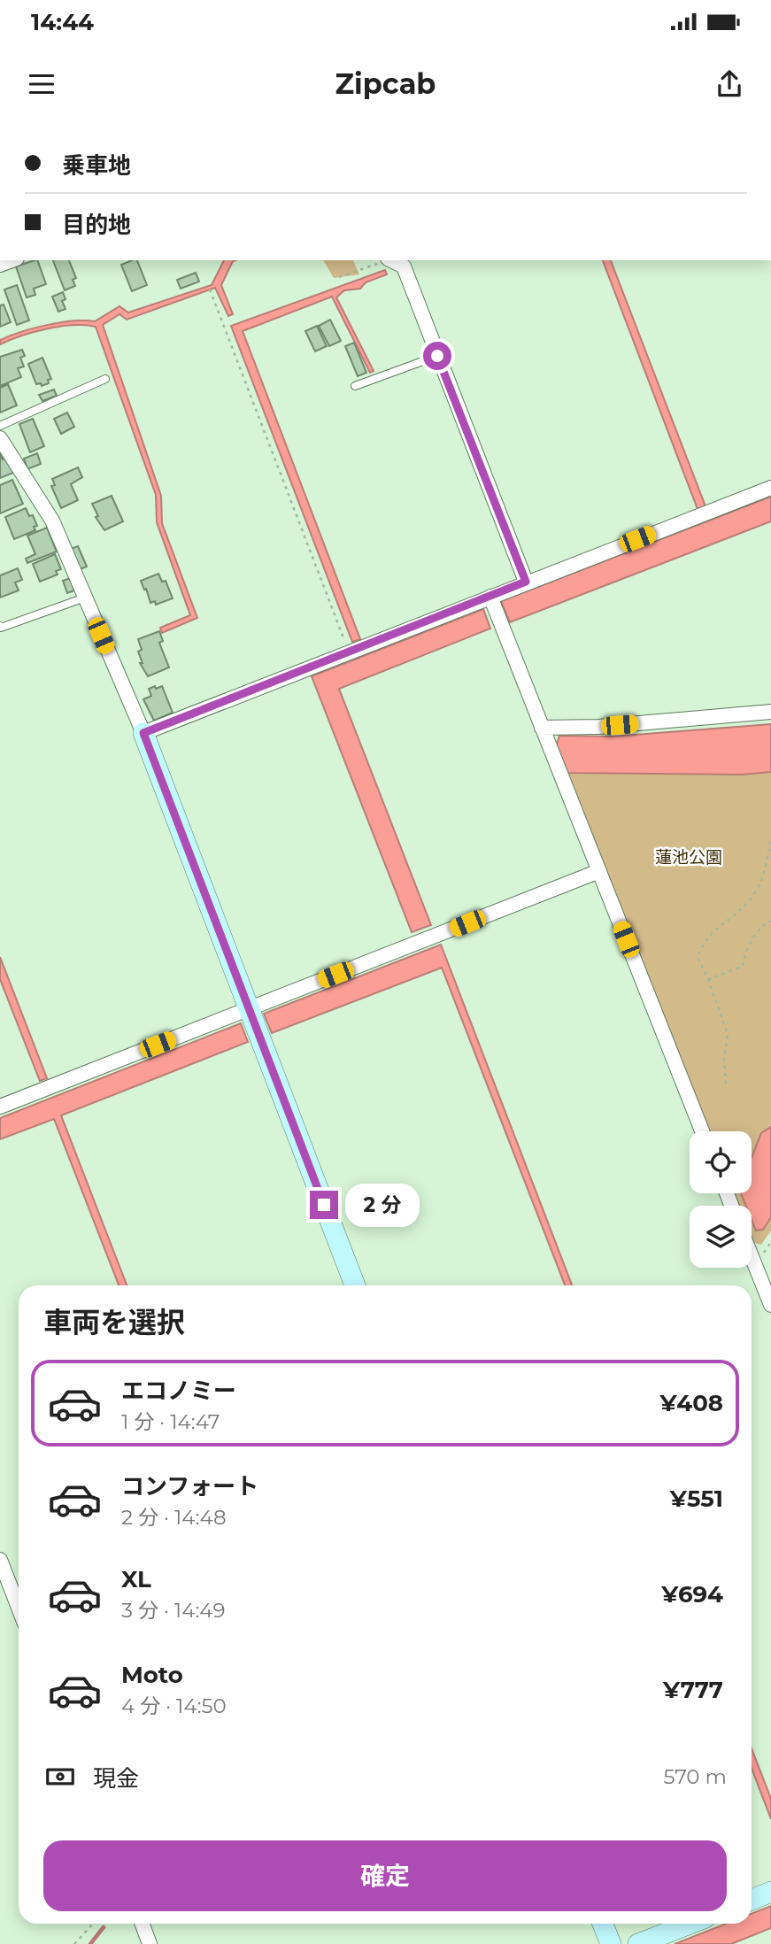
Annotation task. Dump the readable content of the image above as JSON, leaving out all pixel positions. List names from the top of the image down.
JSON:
{
  "parks": ["蓮池公園"],
  "page": {
    "status": "14:44",
    "header": "Zipcab",
    "banner": ["乗車地", "目的地"],
    "bubble": "2 分",
    "heading": "車両を選択",
    "list": [
      {
        "name": "エコノミー",
        "note": "1 分 · 14:47",
        "value": "¥408"
      },
      {
        "name": "コンフォート",
        "note": "2 分 · 14:48",
        "value": "¥551"
      },
      {
        "name": "XL",
        "note": "3 分 · 14:49",
        "value": "¥694"
      },
      {
        "name": "Moto",
        "note": "4 分 · 14:50",
        "value": "¥777"
      }
    ],
    "pay": ["現金", "570 m"],
    "buttons": "確定"
  }
}
